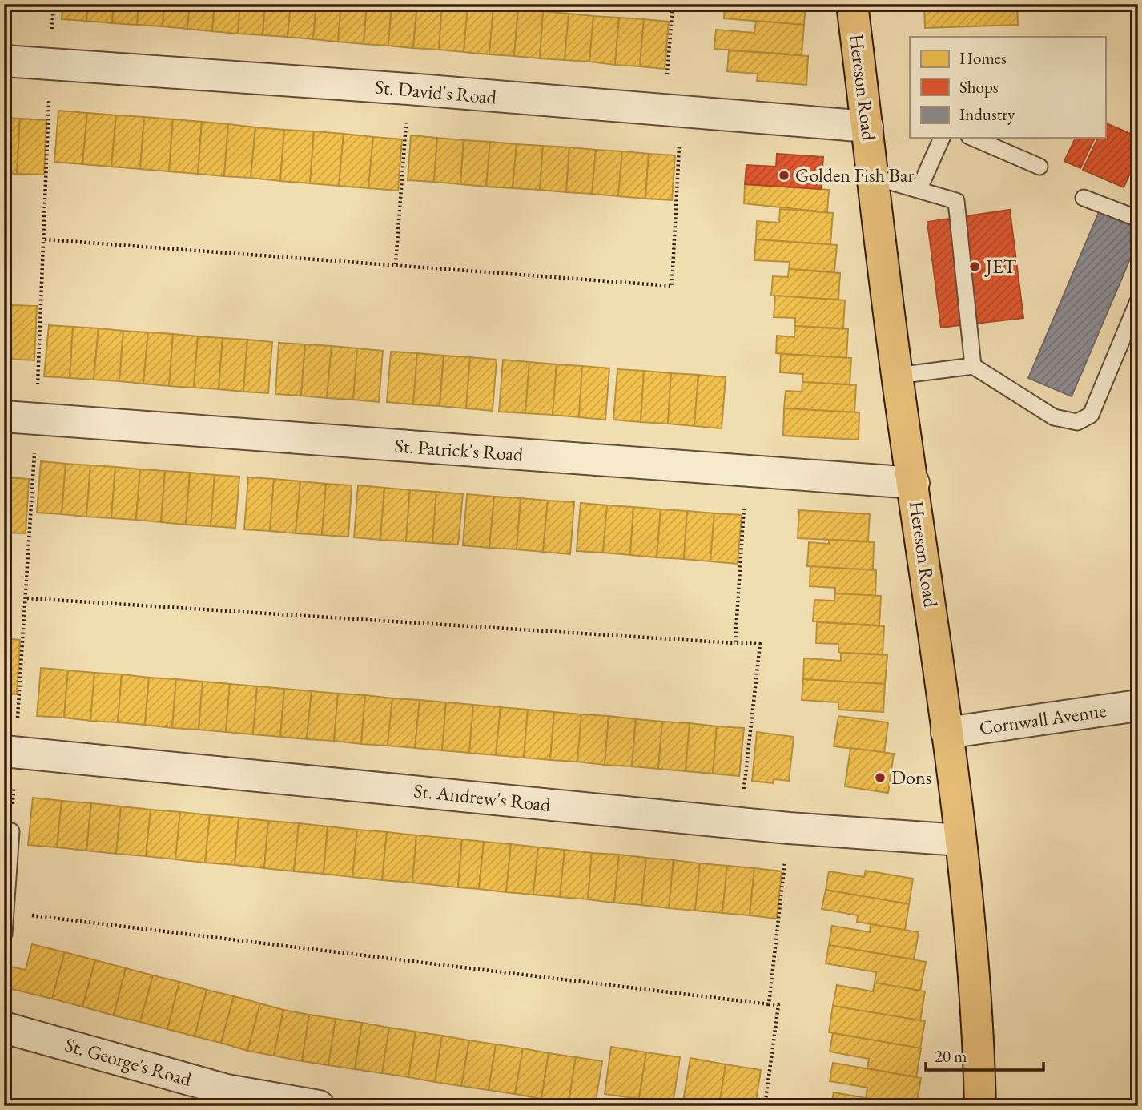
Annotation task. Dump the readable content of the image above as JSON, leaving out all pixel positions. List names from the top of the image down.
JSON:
{
  "streets": {
    "main road": ["Hereson Road"],
    "street": [
      "St. David's Road",
      "St. Patrick's Road",
      "Cornwall Avenue",
      "St. Andrew's Road",
      "St. George's Road"
    ]
  },
  "crossings": [
    ["Hereson Road", "St. David's Road"],
    ["Hereson Road", "St. Patrick's Road"],
    ["Hereson Road", "Cornwall Avenue"],
    ["Hereson Road", "St. Andrew's Road"]
  ],
  "places": ["Golden Fish Bar", "JET", "Dons"],
  "legend": ["Homes", "Shops", "Industry"],
  "scale_bar": "20 m"
}
